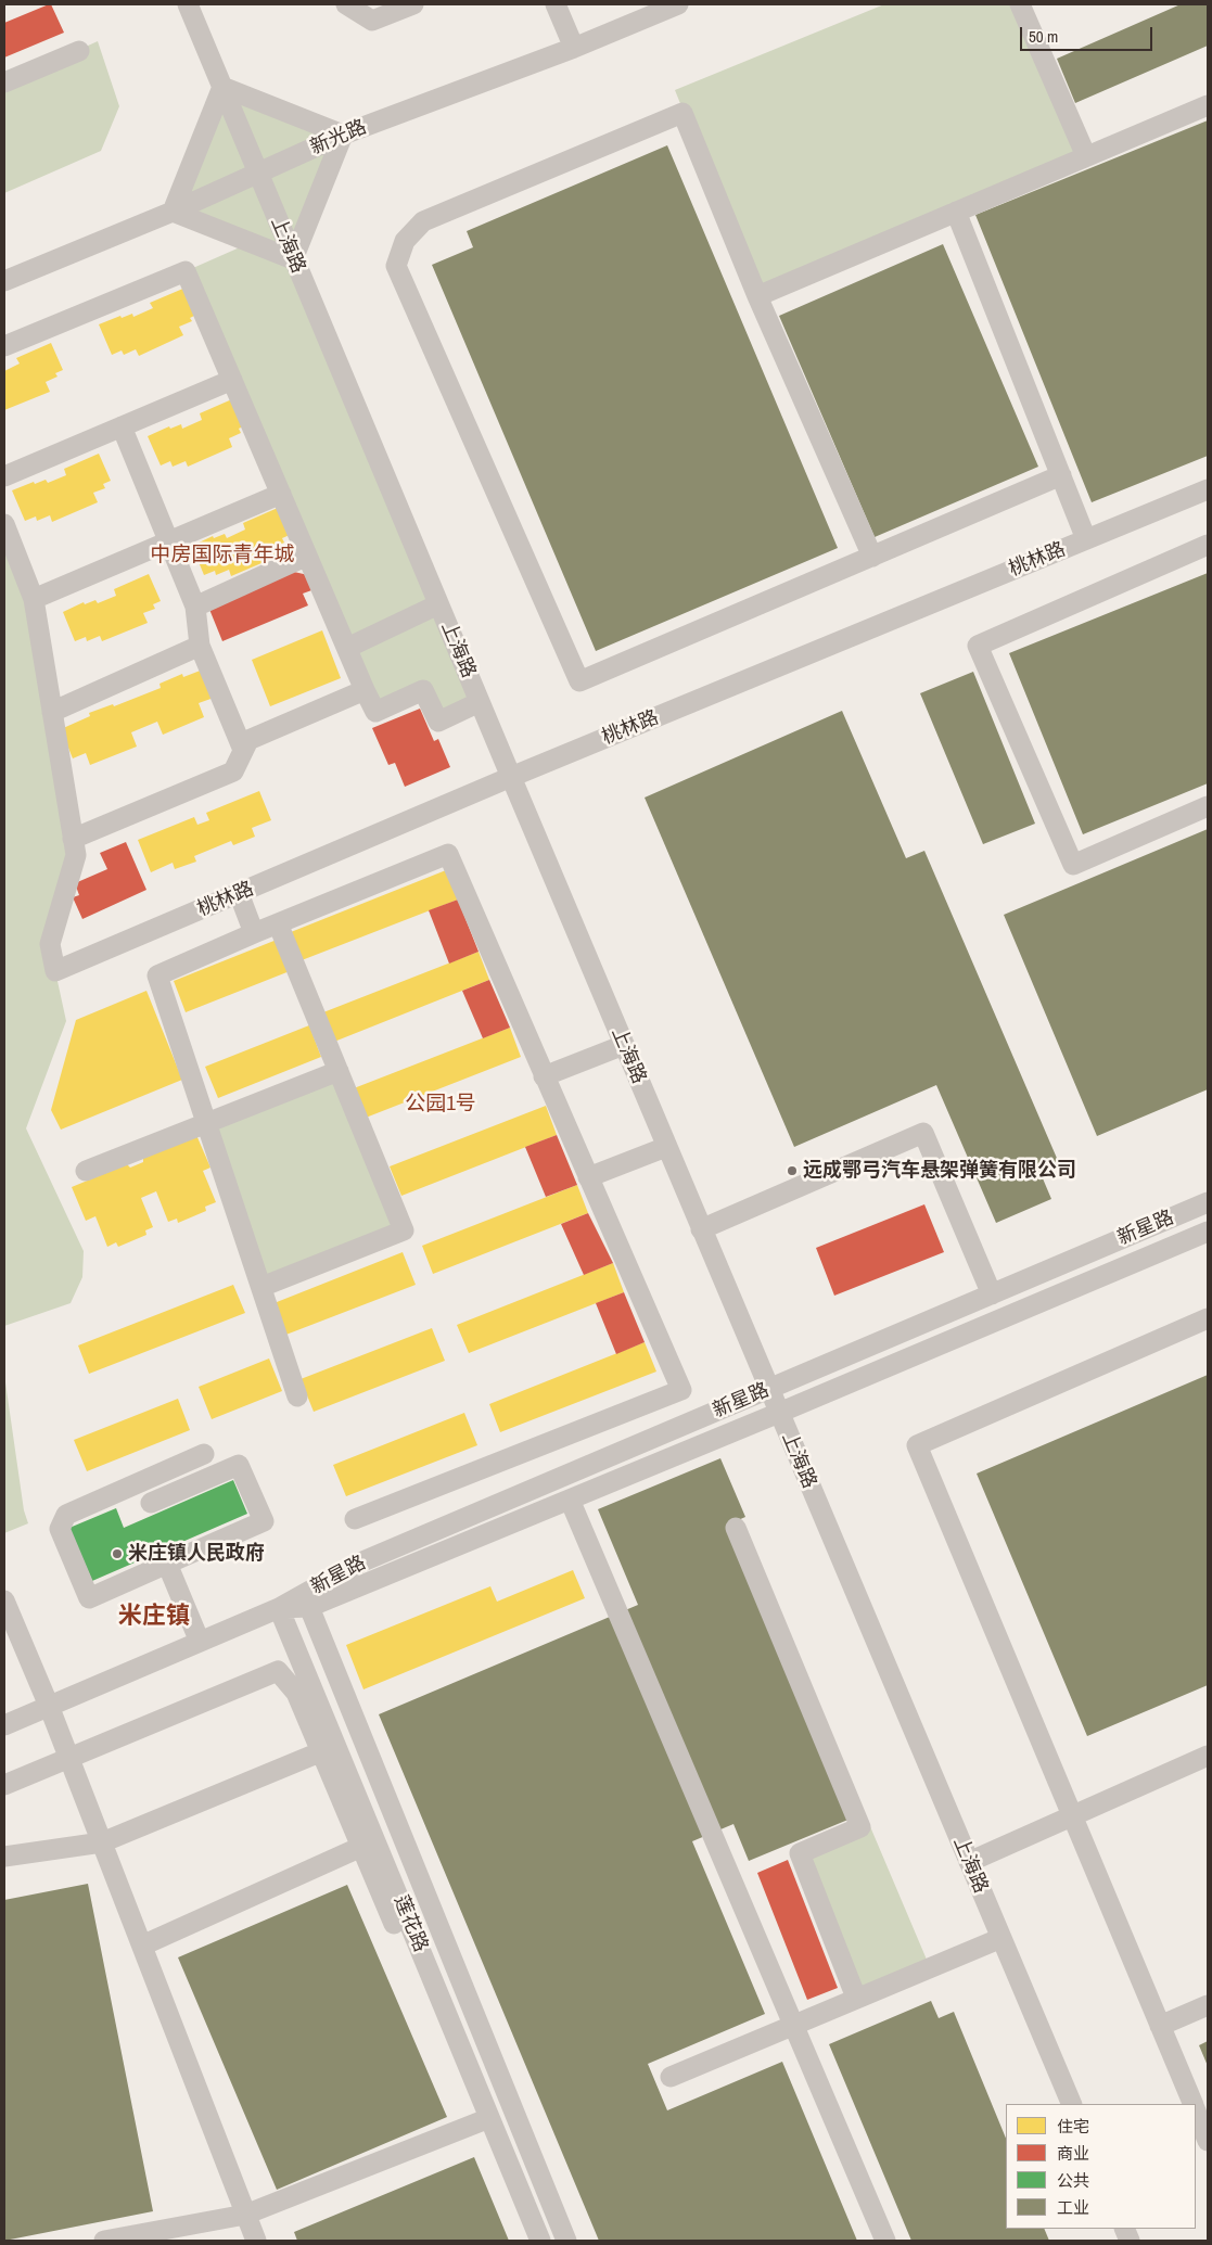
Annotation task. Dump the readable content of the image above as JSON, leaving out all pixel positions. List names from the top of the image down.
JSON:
{
  "streets": {
    "street": [
      "新光路",
      "上海路",
      "桃林路",
      "新星路",
      "莲花路"
    ]
  },
  "crossings": [
    ["新光路", "上海路"],
    ["上海路", "桃林路"],
    ["上海路", "新星路"],
    ["新星路", "莲花路"]
  ],
  "districts": ["中房国际青年城", "公园1号", "米庄镇"],
  "places": ["远成鄂弓汽车悬架弹簧有限公司", "米庄镇人民政府"],
  "legend": [
    "住宅",
    "商业",
    "公共",
    "工业"
  ],
  "scale_bar": "50 m"
}
